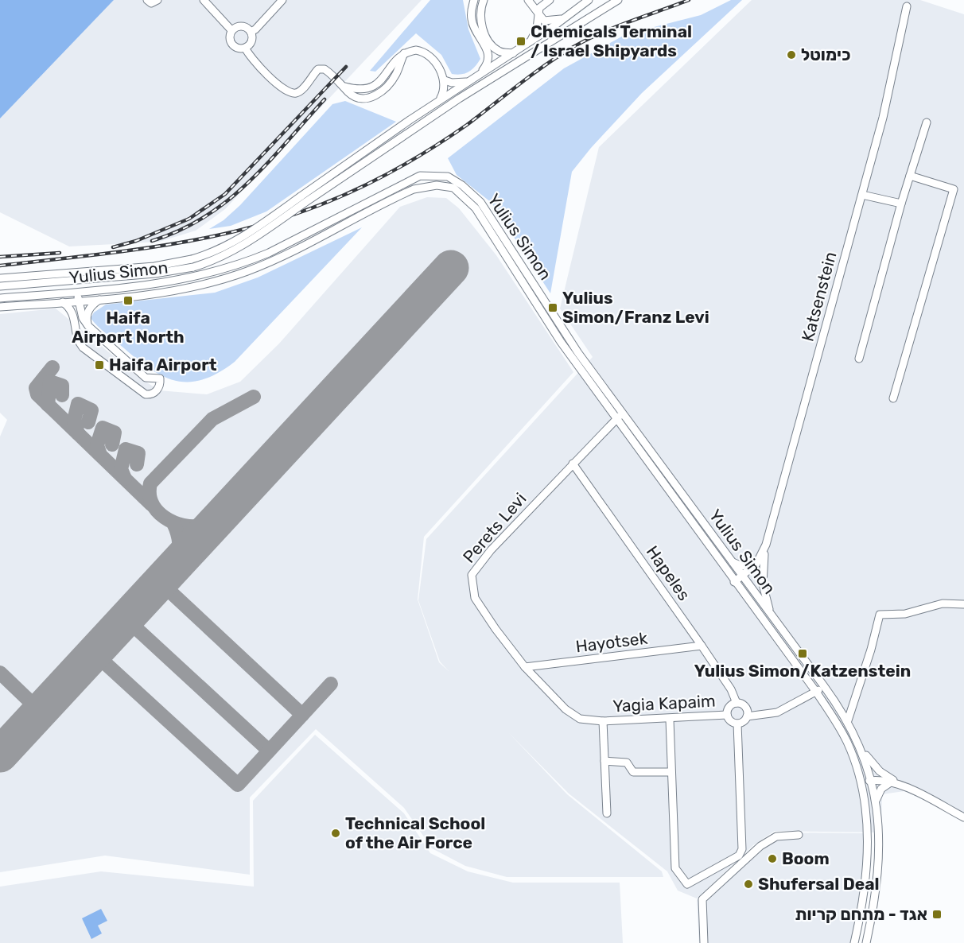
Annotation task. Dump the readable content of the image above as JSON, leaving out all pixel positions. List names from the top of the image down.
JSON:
{
  "streets": {
    "street": [
      "Yulius Simon",
      "Katsenstein",
      "Perets Levi",
      "Hapeles",
      "Hayotsek",
      "Yagia Kapaim"
    ]
  },
  "crossings": [
    ["Yulius Simon", "Katsenstein"],
    ["Yulius Simon", "Perets Levi"],
    ["Perets Levi", "Hapeles"],
    ["Perets Levi", "Hayotsek"],
    ["Perets Levi", "Yagia Kapaim"],
    ["Hapeles", "Hayotsek"],
    ["Hapeles", "Yagia Kapaim"]
  ],
  "places": {
    "transit": [
      "Chemicals Terminal / Israel Shipyards",
      "Haifa Airport North",
      "Yulius Simon/Franz Levi",
      "Haifa Airport",
      "Yulius Simon/Katzenstein",
      "אגד - מתחם קריות"
    ],
    "other": [
      "כימוטל",
      "Technical School of the Air Force",
      "Boom",
      "Shufersal Deal"
    ]
  }
}
